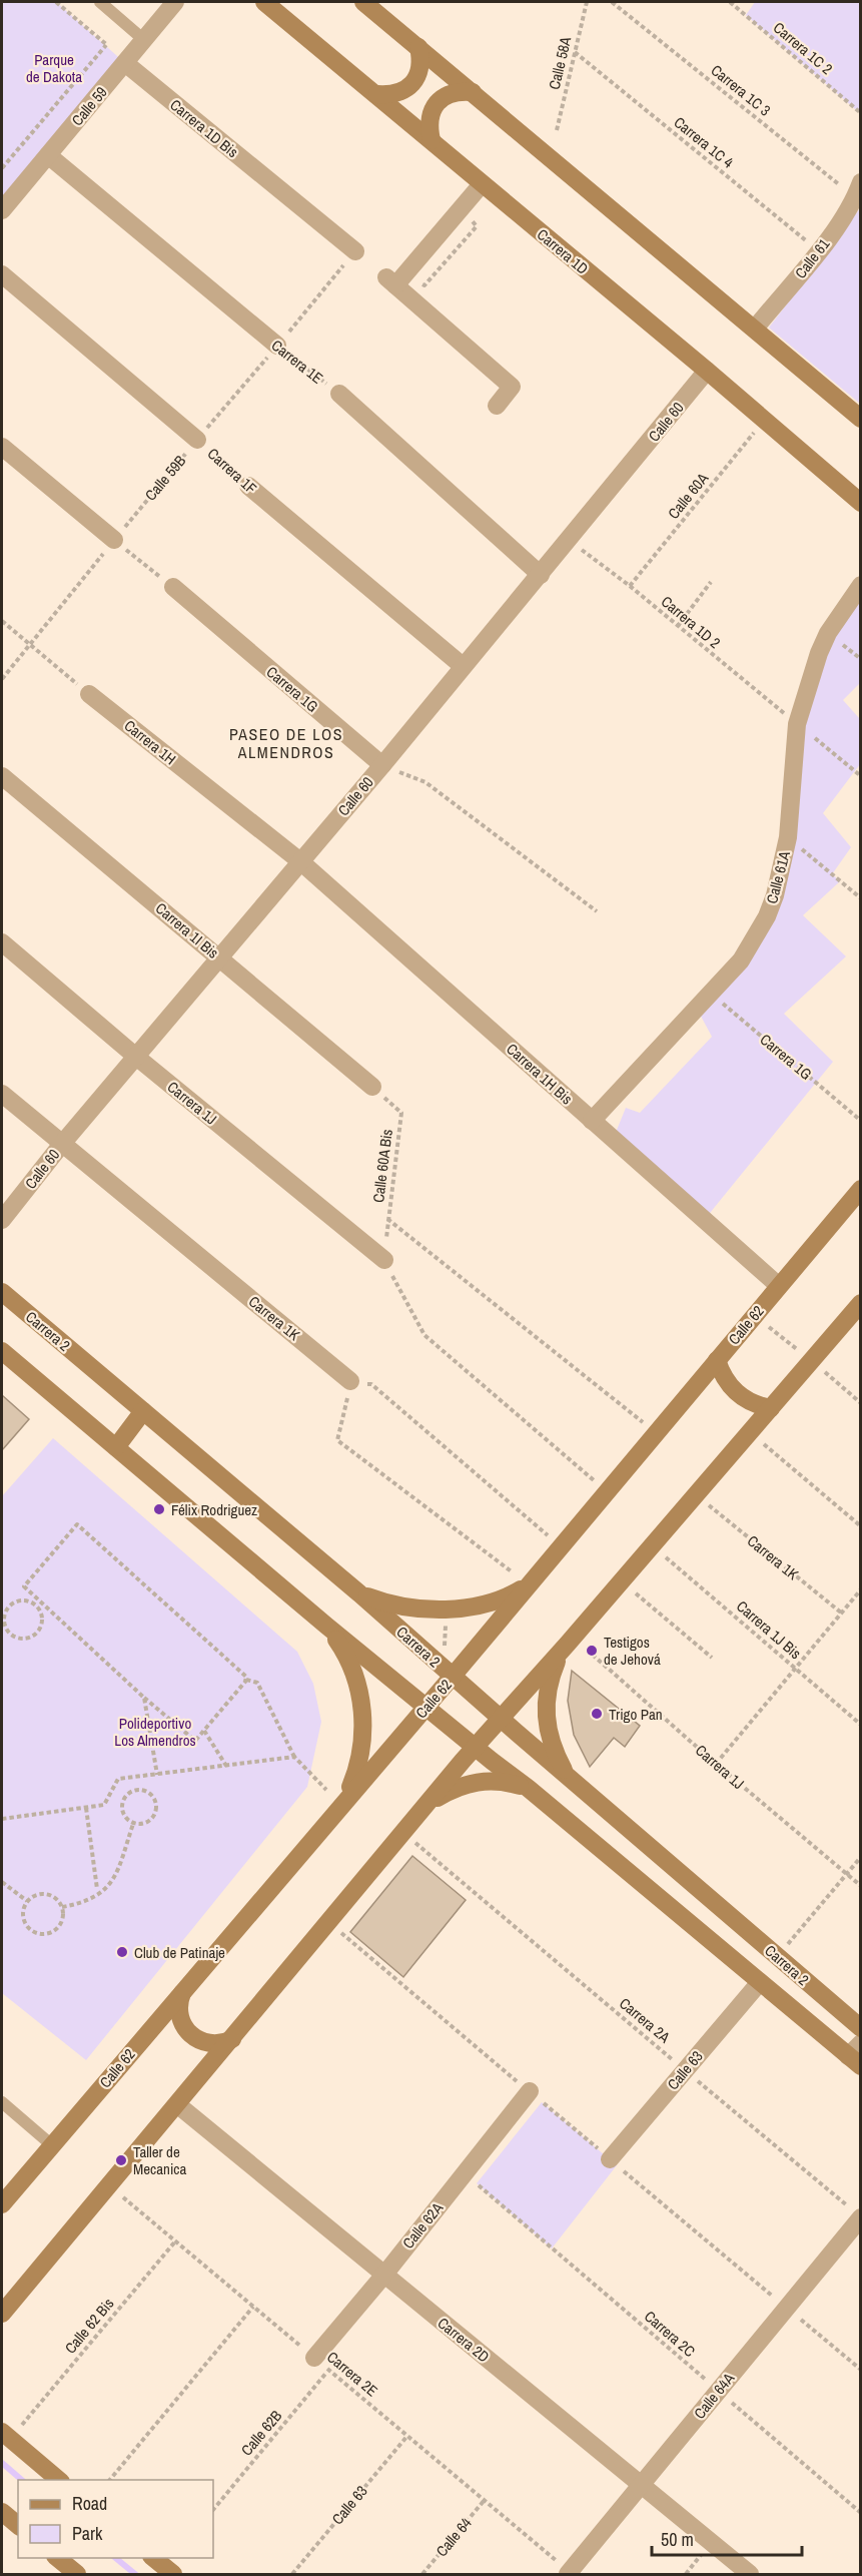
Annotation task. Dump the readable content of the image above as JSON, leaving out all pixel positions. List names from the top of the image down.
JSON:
{
  "streets": {
    "street": [
      "Calle 59",
      "Carrera 1D Bis",
      "Carrera 1D",
      "Calle 61",
      "Carrera 1E",
      "Calle 60",
      "Carrera 1F",
      "Carrera 1G",
      "Carrera 1H",
      "Calle 61A",
      "Carrera 1I Bis",
      "Carrera 1H Bis",
      "Carrera 1J",
      "Carrera 1K",
      "Calle 62",
      "Carrera 2",
      "Calle 63",
      "Calle 62A",
      "Carrera 2D",
      "Calle 64A"
    ],
    "path": [
      "Carrera 1C 2",
      "Calle 58A",
      "Carrera 1C 3",
      "Carrera 1C 4",
      "Calle 59B",
      "Calle 60A",
      "Carrera 1D 2",
      "Calle 60A Bis",
      "Carrera 1J Bis",
      "Carrera 2A",
      "Calle 62 Bis",
      "Carrera 2C",
      "Carrera 2E",
      "Calle 62B",
      "Calle 64"
    ]
  },
  "crossings": [
    ["Calle 58A", "Carrera 1C 4"],
    ["Carrera 1C 3", "Calle 61"],
    ["Calle 59", "Carrera 1D Bis"],
    ["Calle 59", "Carrera 1E"],
    ["Carrera 1D Bis", "Calle 59B"],
    ["Carrera 1C 4", "Calle 61"],
    ["Carrera 1D", "Calle 60"],
    ["Carrera 1D", "Calle 60A"],
    ["Carrera 1E", "Calle 59B"],
    ["Calle 60", "Carrera 1F"],
    ["Calle 60", "Carrera 1D 2"],
    ["Calle 60", "Carrera 1G"],
    ["Calle 60", "Carrera 1H"],
    ["Calle 60", "Carrera 1I Bis"],
    ["Calle 60", "Carrera 1H Bis"],
    ["Calle 60", "Carrera 1J"],
    ["Calle 60", "Carrera 1K"],
    ["Carrera 1F", "Calle 59B"],
    ["Calle 60A", "Carrera 1D 2"],
    ["Carrera 1D 2", "Calle 61A"],
    ["Carrera 1G", "Calle 61A"],
    ["Carrera 1H", "Carrera 1H Bis"],
    ["Calle 61A", "Carrera 1H Bis"],
    ["Carrera 1I Bis", "Calle 60A Bis"],
    ["Carrera 1H Bis", "Calle 62"],
    ["Carrera 1J", "Calle 60A Bis"],
    ["Calle 62", "Carrera 2"],
    ["Carrera 2", "Calle 63"],
    ["Carrera 2A", "Calle 63"],
    ["Carrera 2A", "Calle 64A"],
    ["Calle 63", "Carrera 2E"],
    ["Calle 62A", "Carrera 2C"],
    ["Calle 62A", "Carrera 2D"],
    ["Calle 62A", "Carrera 2E"],
    ["Calle 62 Bis", "Carrera 2E"],
    ["Carrera 2C", "Calle 64A"],
    ["Carrera 2D", "Calle 64A"],
    ["Carrera 2E", "Calle 64A"],
    ["Carrera 2E", "Calle 62B"],
    ["Carrera 2E", "Calle 64"]
  ],
  "districts": ["PASEO DE LOS ALMENDROS"],
  "parks": ["Parque de Dakota", "Polideportivo Los Almendros"],
  "places": [
    "Félix Rodriguez",
    "Testigos de Jehová",
    "Trigo Pan",
    "Club de Patinaje",
    "Taller de Mecanica"
  ],
  "legend": ["Road", "Park"],
  "scale_bar": "50 m"
}
